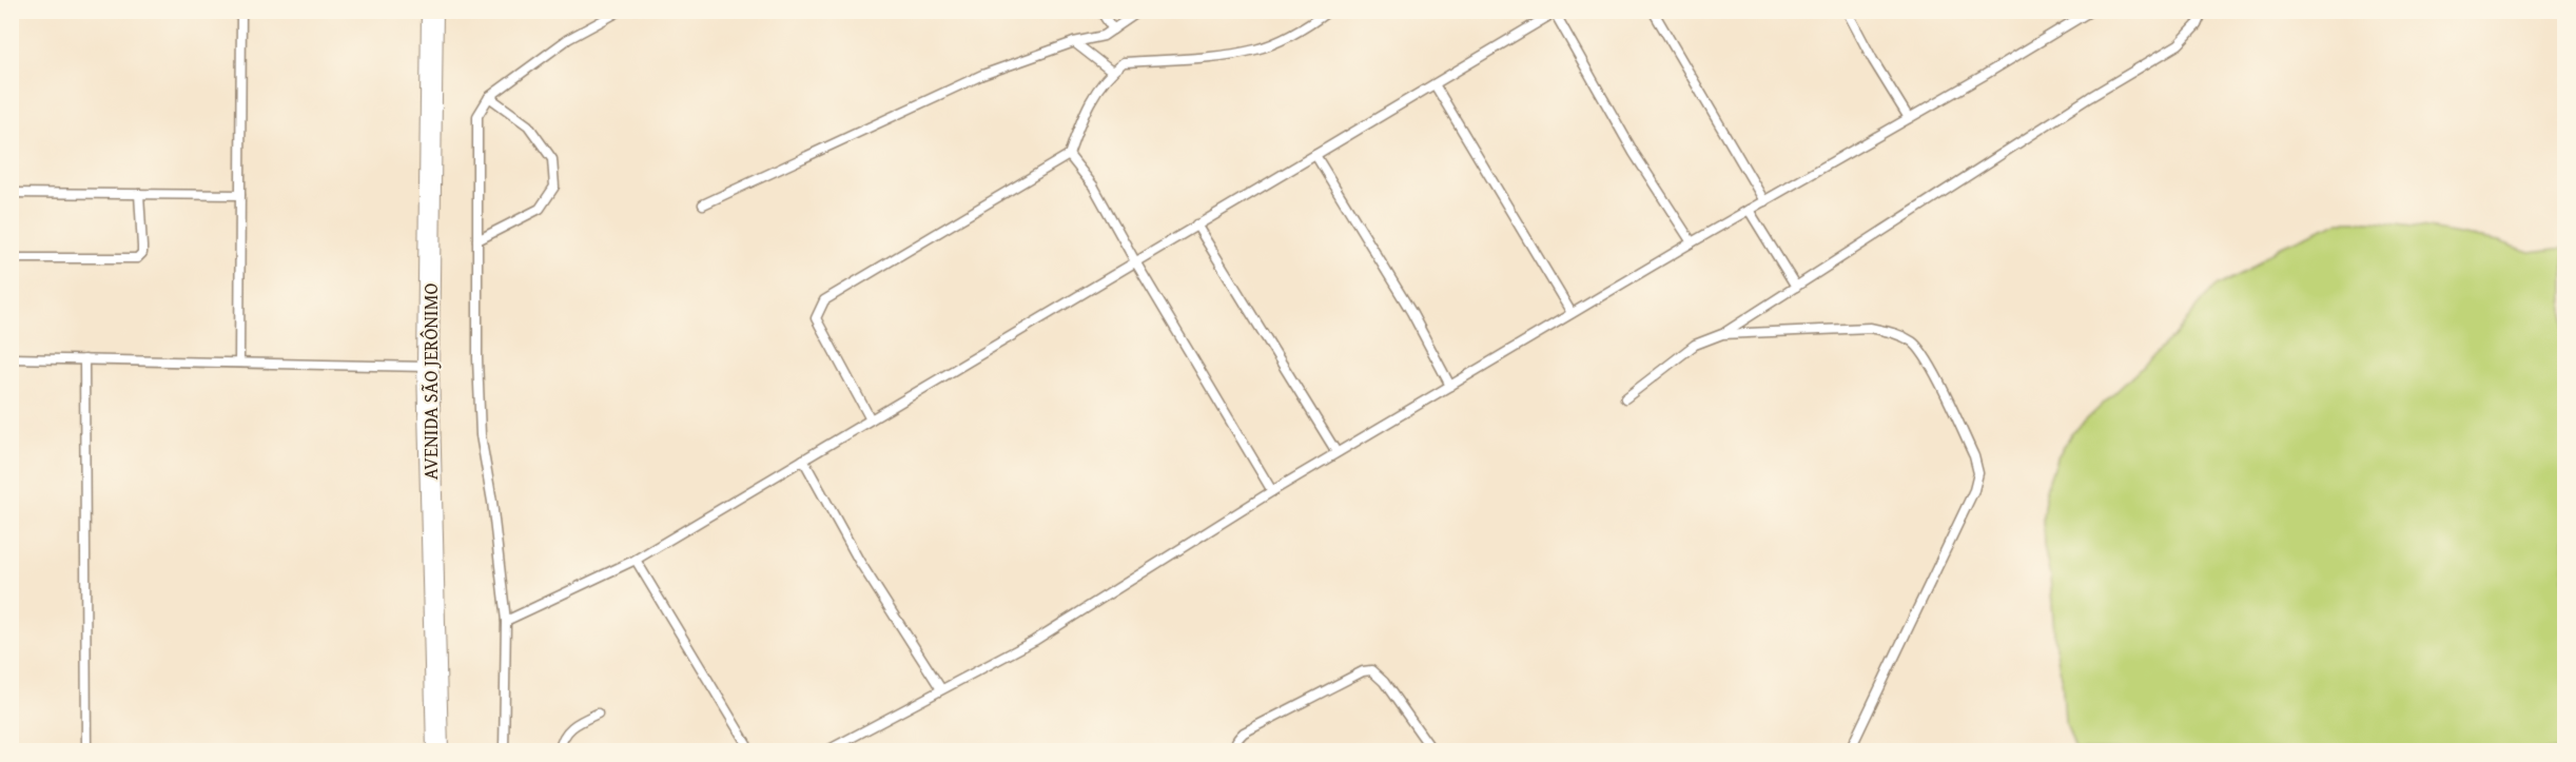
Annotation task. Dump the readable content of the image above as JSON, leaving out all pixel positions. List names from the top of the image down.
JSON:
{
  "streets": {
    "street": ["AVENIDA SÃO JERÔNIMO"]
  }
}
